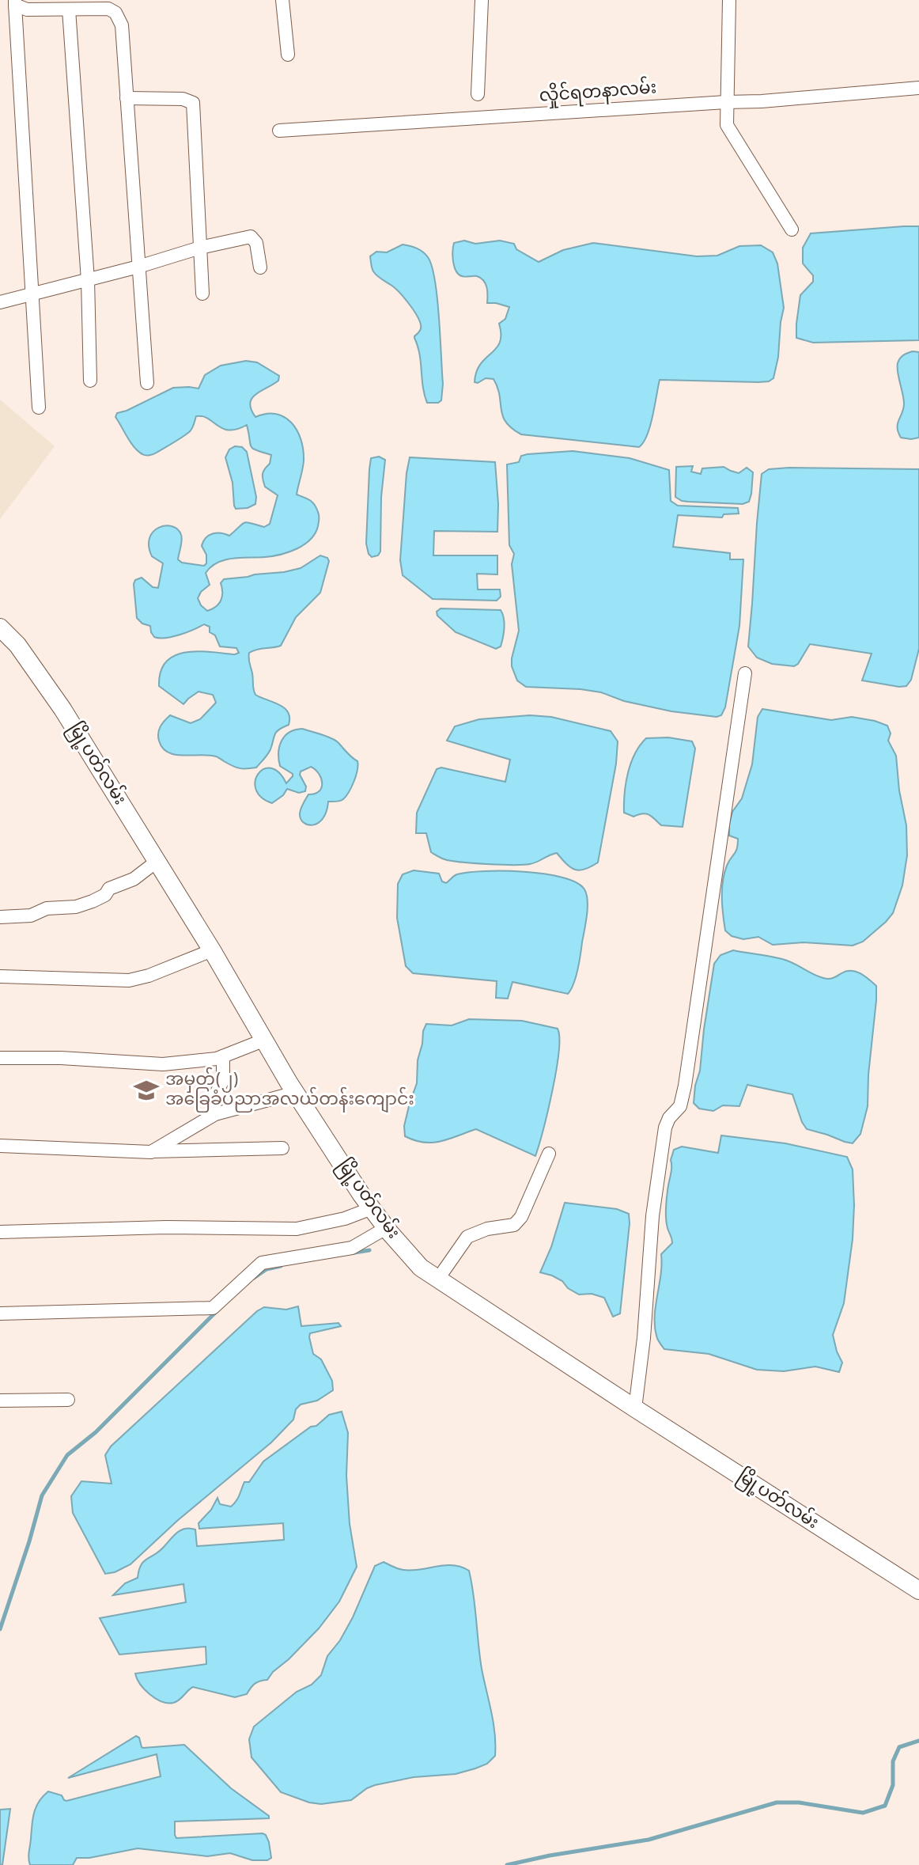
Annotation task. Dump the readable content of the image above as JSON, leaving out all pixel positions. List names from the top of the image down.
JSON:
{
  "streets": {
    "main road": ["မြို့ပတ်လမ်း"],
    "street": ["လှိုင်ရတနာလမ်း"]
  },
  "places": {
    "school or university": ["အမှတ်(၂) အခြေခံပညာအလယ်တန်းကျောင်း"]
  }
}
